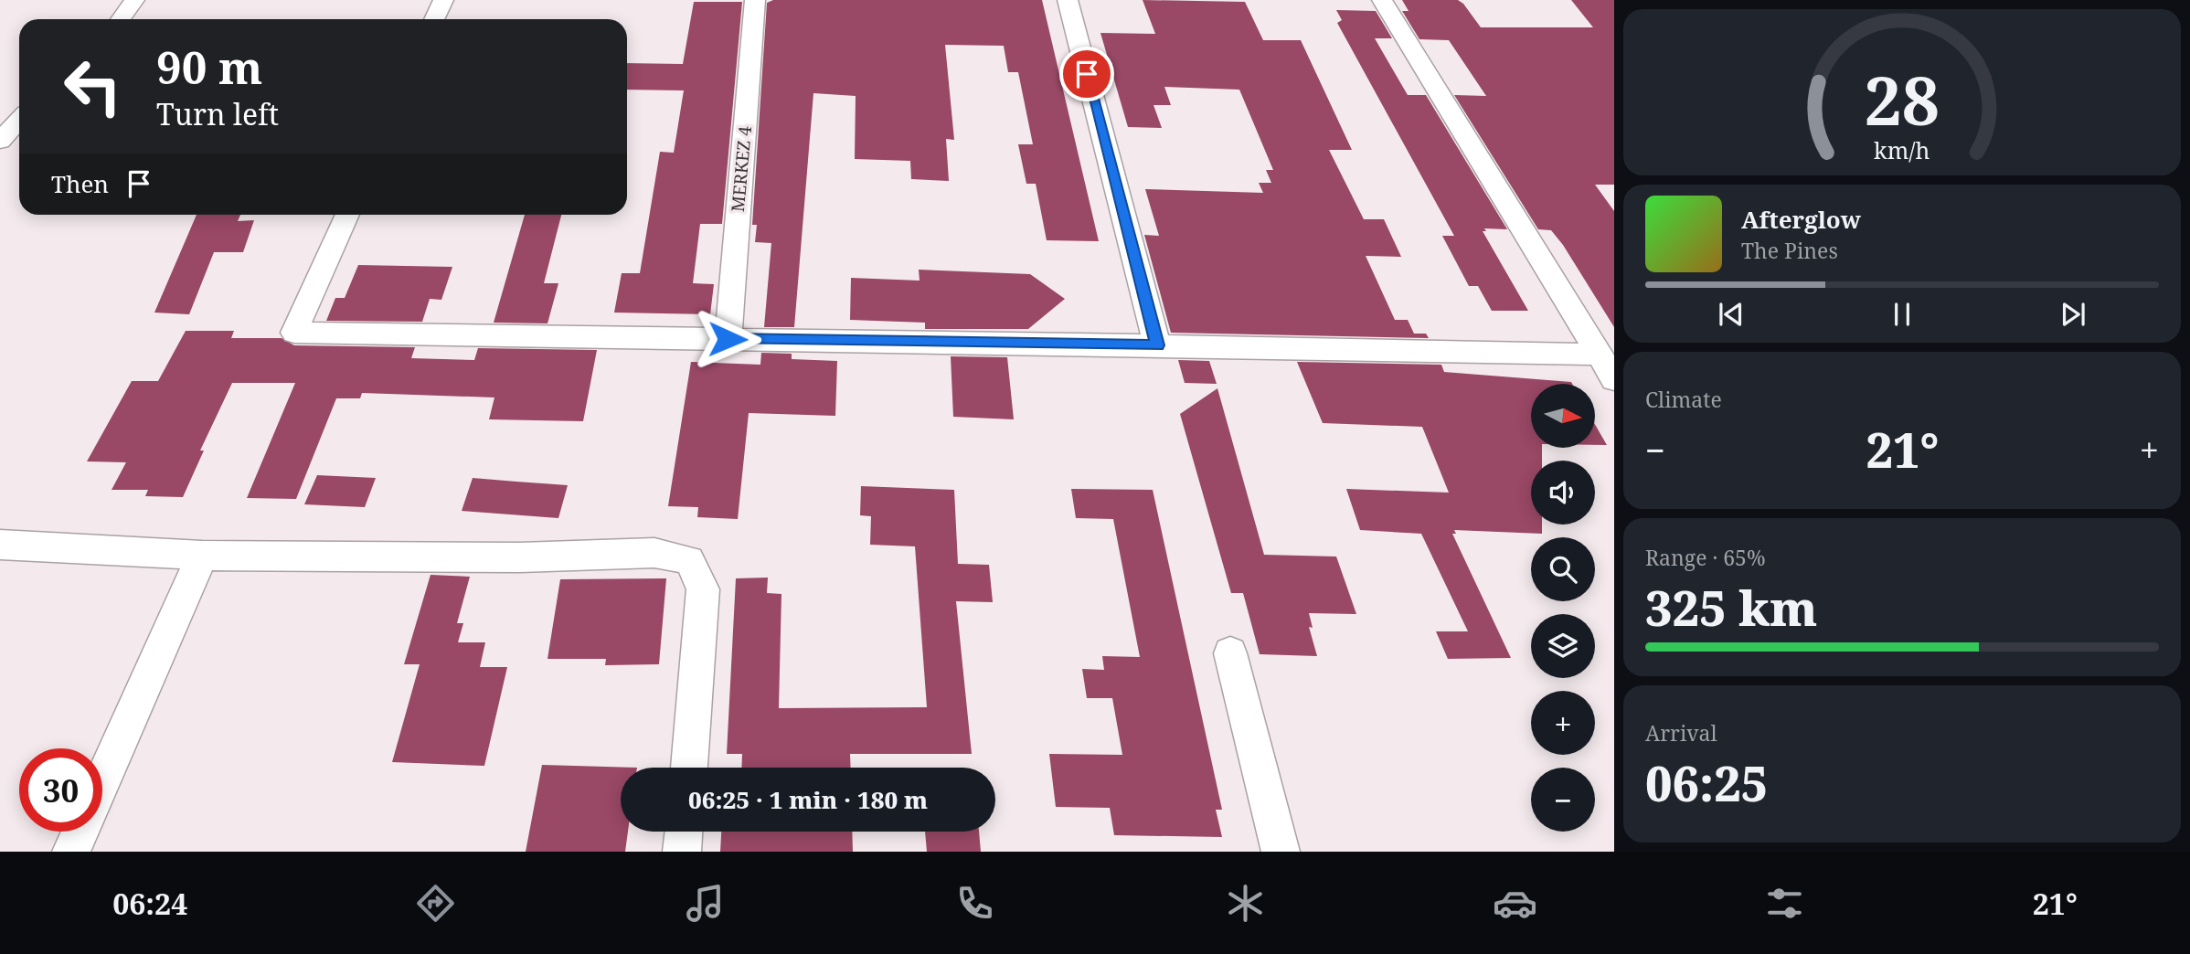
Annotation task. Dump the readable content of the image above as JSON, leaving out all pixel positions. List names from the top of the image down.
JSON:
{
  "streets": {
    "street": ["MERKEZ 4"]
  },
  "north": "right",
  "page": {
    "turn": ["90 m", "Turn left"],
    "then": "Then",
    "song": ["Afterglow", "The Pines"],
    "tile": [
      "Climate",
      ["Range · 65%", "325 km"],
      ["Arrival", "06:25"]
    ],
    "map_buttons": ["+", "−"],
    "heat": ["−", "21°", "+"],
    "limit": "30",
    "trip": "06:25 · 1 min · 180 m",
    "tabs": ["06:24", "21°"],
    "gauge": ["28", "km/h"]
  }
}
